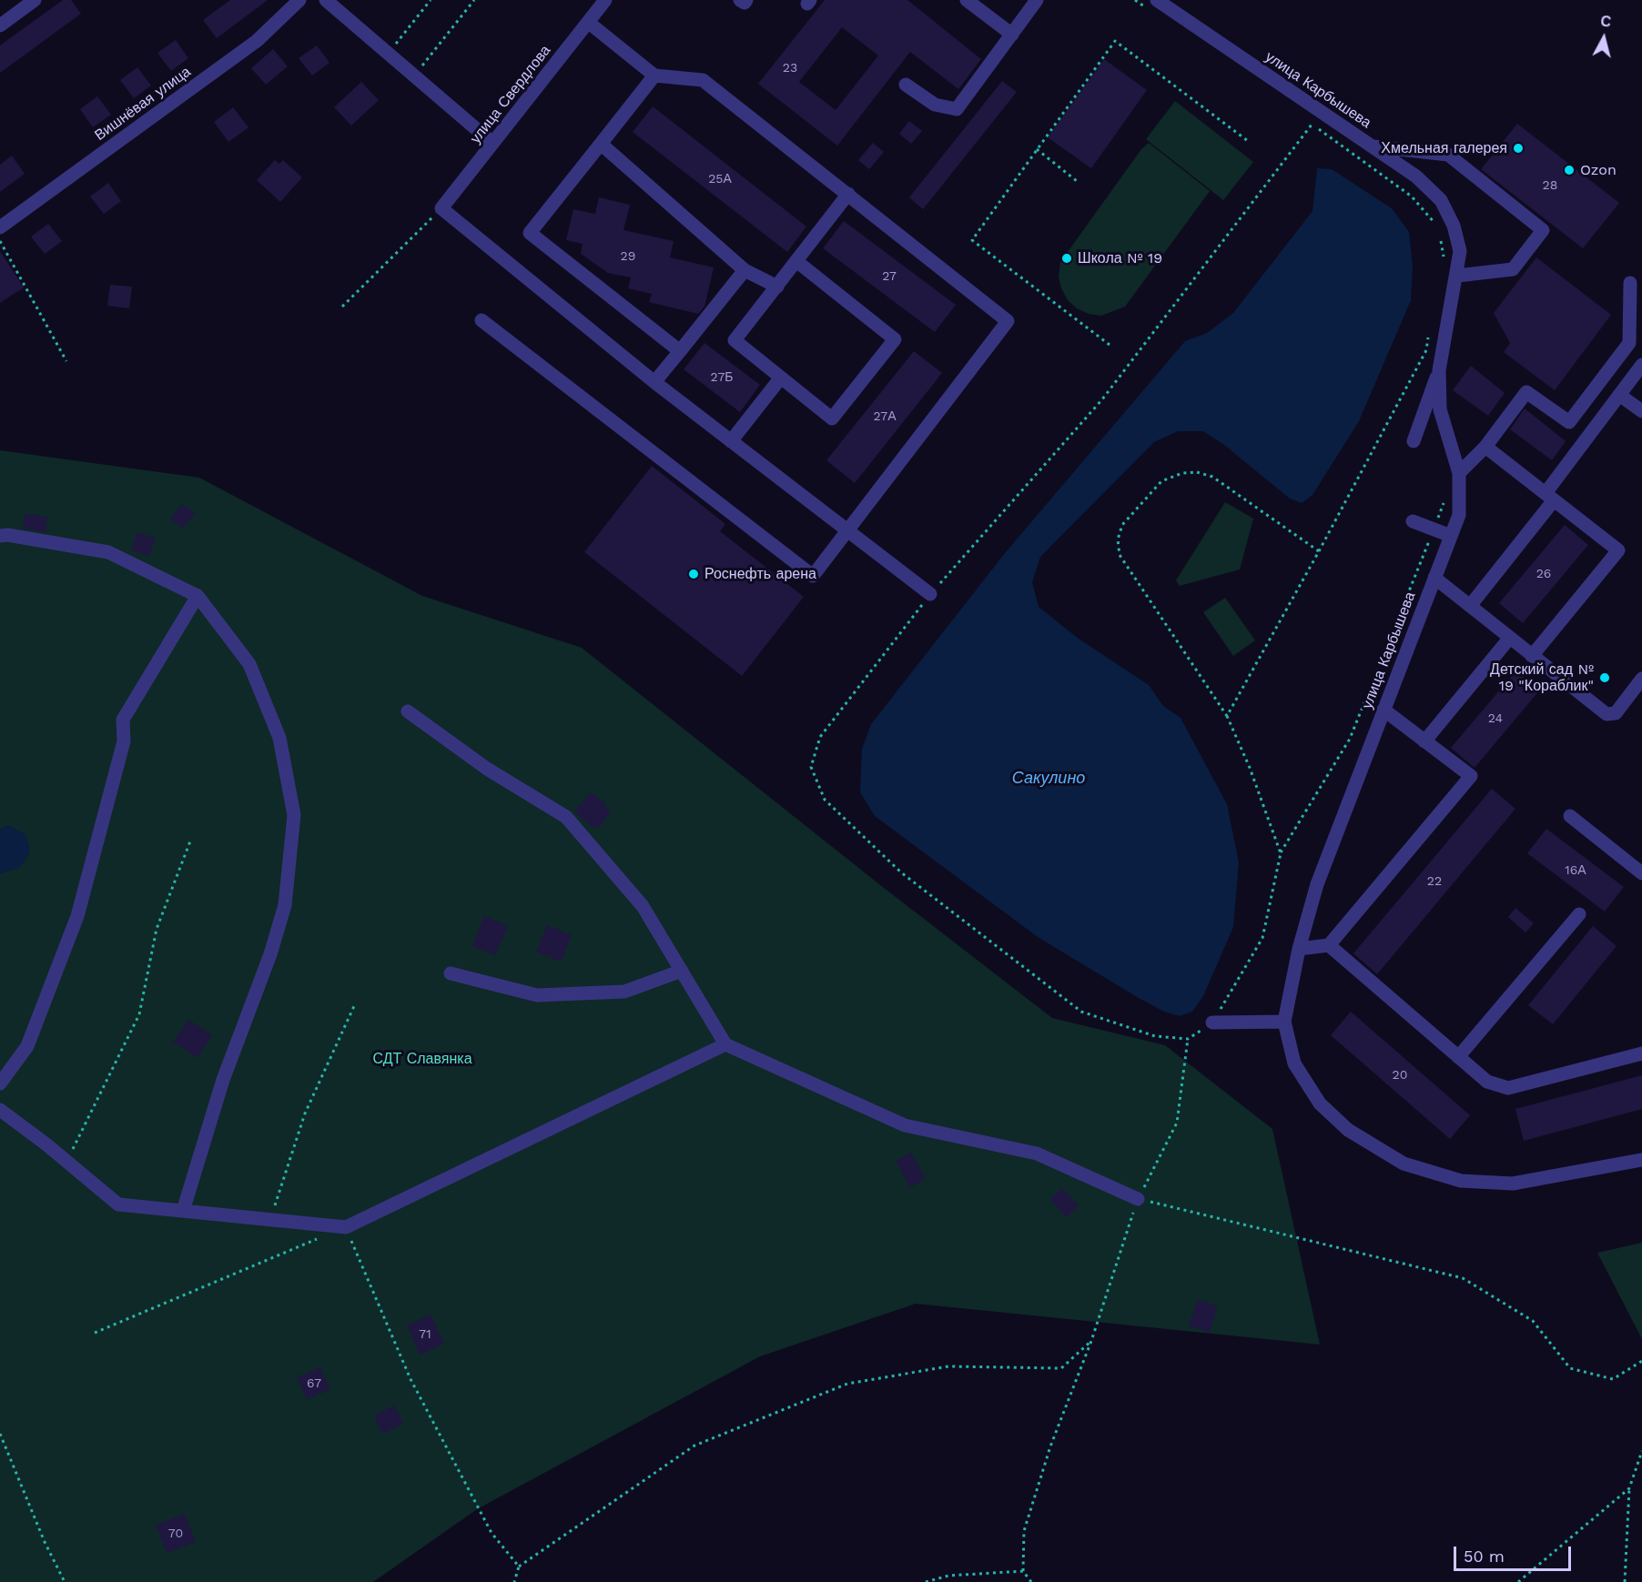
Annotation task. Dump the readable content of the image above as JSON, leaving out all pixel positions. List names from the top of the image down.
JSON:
{
  "streets": {
    "street": ["улица Карбышева", "улица Свердлова", "Вишнёвая улица"]
  },
  "water": ["Сакулино"],
  "parks": ["СДТ Славянка"],
  "places": [
    "Хмельная галерея",
    "Ozon",
    "Школа № 19",
    "Роснефть арена",
    "Детский сад № 19 \"Кораблик\""
  ],
  "house_numbers": [
    "23",
    "25А",
    "28",
    "29",
    "27",
    "27Б",
    "27А",
    "26",
    "24",
    "16А",
    "22",
    "20",
    "71",
    "67",
    "70"
  ],
  "scale_bar": "50 m",
  "north": "top"
}
